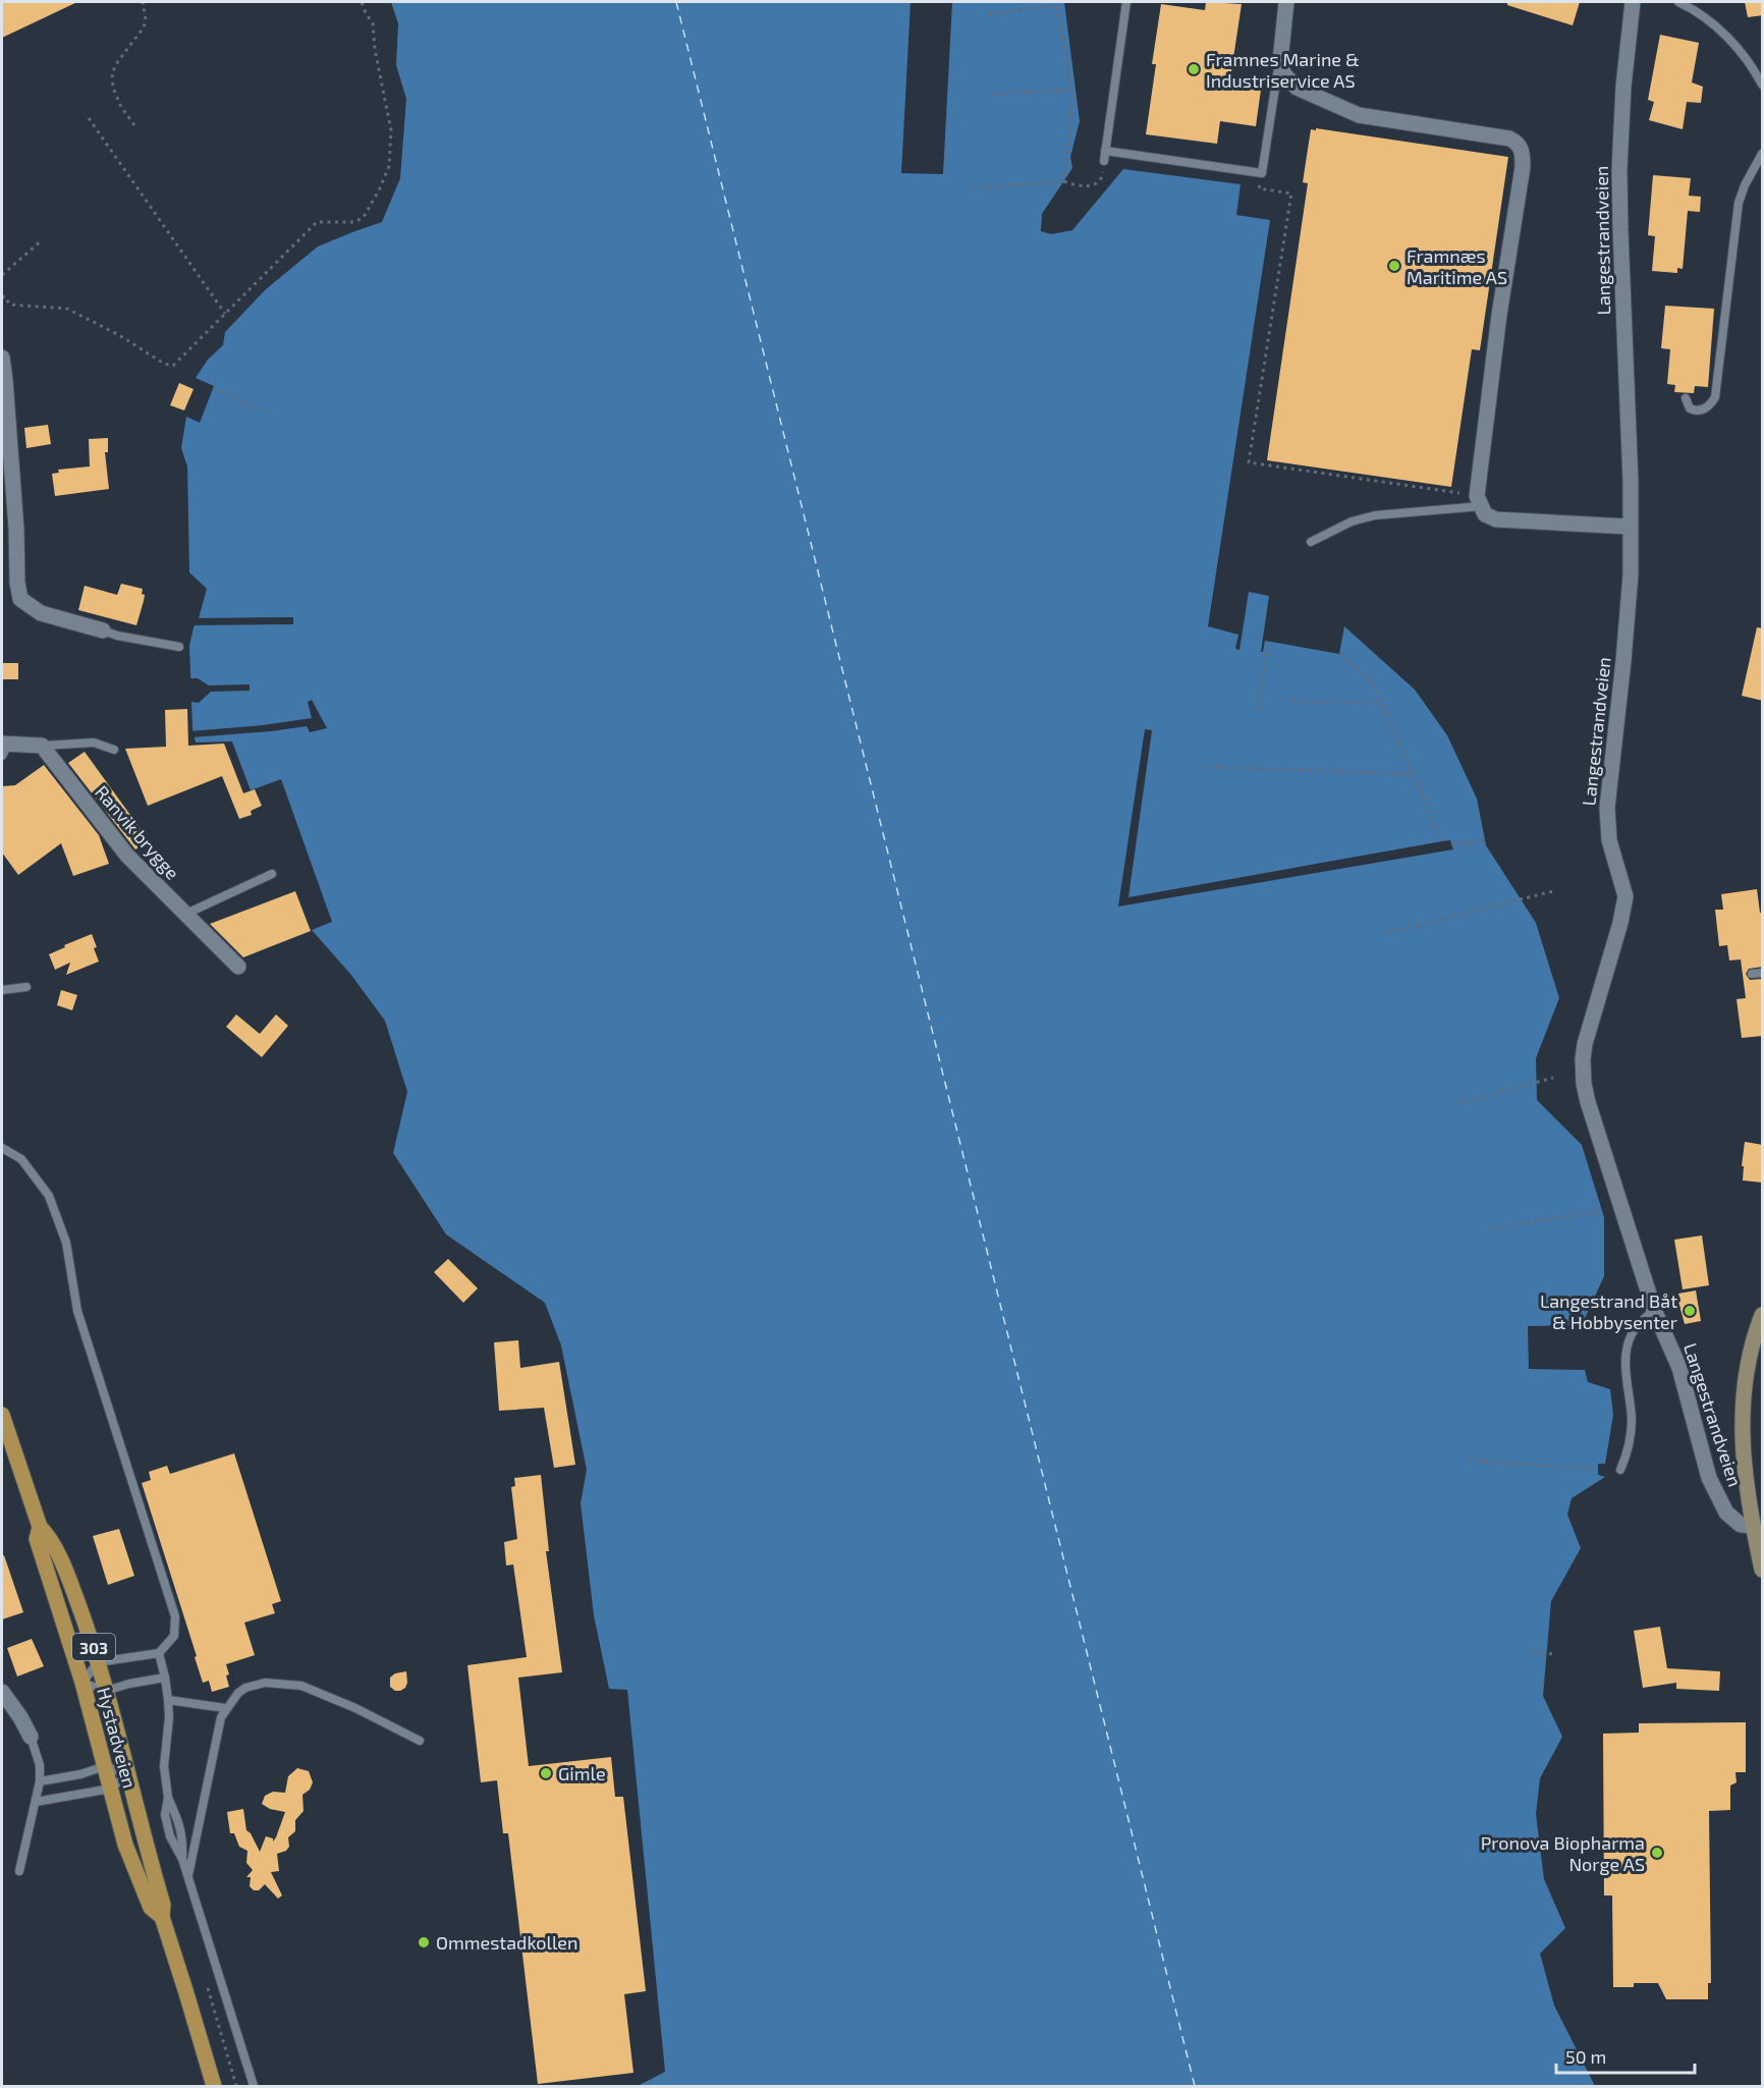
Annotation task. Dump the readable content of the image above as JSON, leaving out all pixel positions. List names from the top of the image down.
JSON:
{
  "streets": {
    "main road": ["303", "Hystadveien"],
    "street": ["Langestrandveien", "Ranvik brygge"]
  },
  "places": [
    "Framnes Marine & Industriservice AS",
    "Framnæs Maritime AS",
    "Langestrand Båt & Hobbysenter",
    "Gimle",
    "Pronova Biopharma Norge AS",
    "Ommestadkollen"
  ],
  "scale_bar": "50 m"
}
